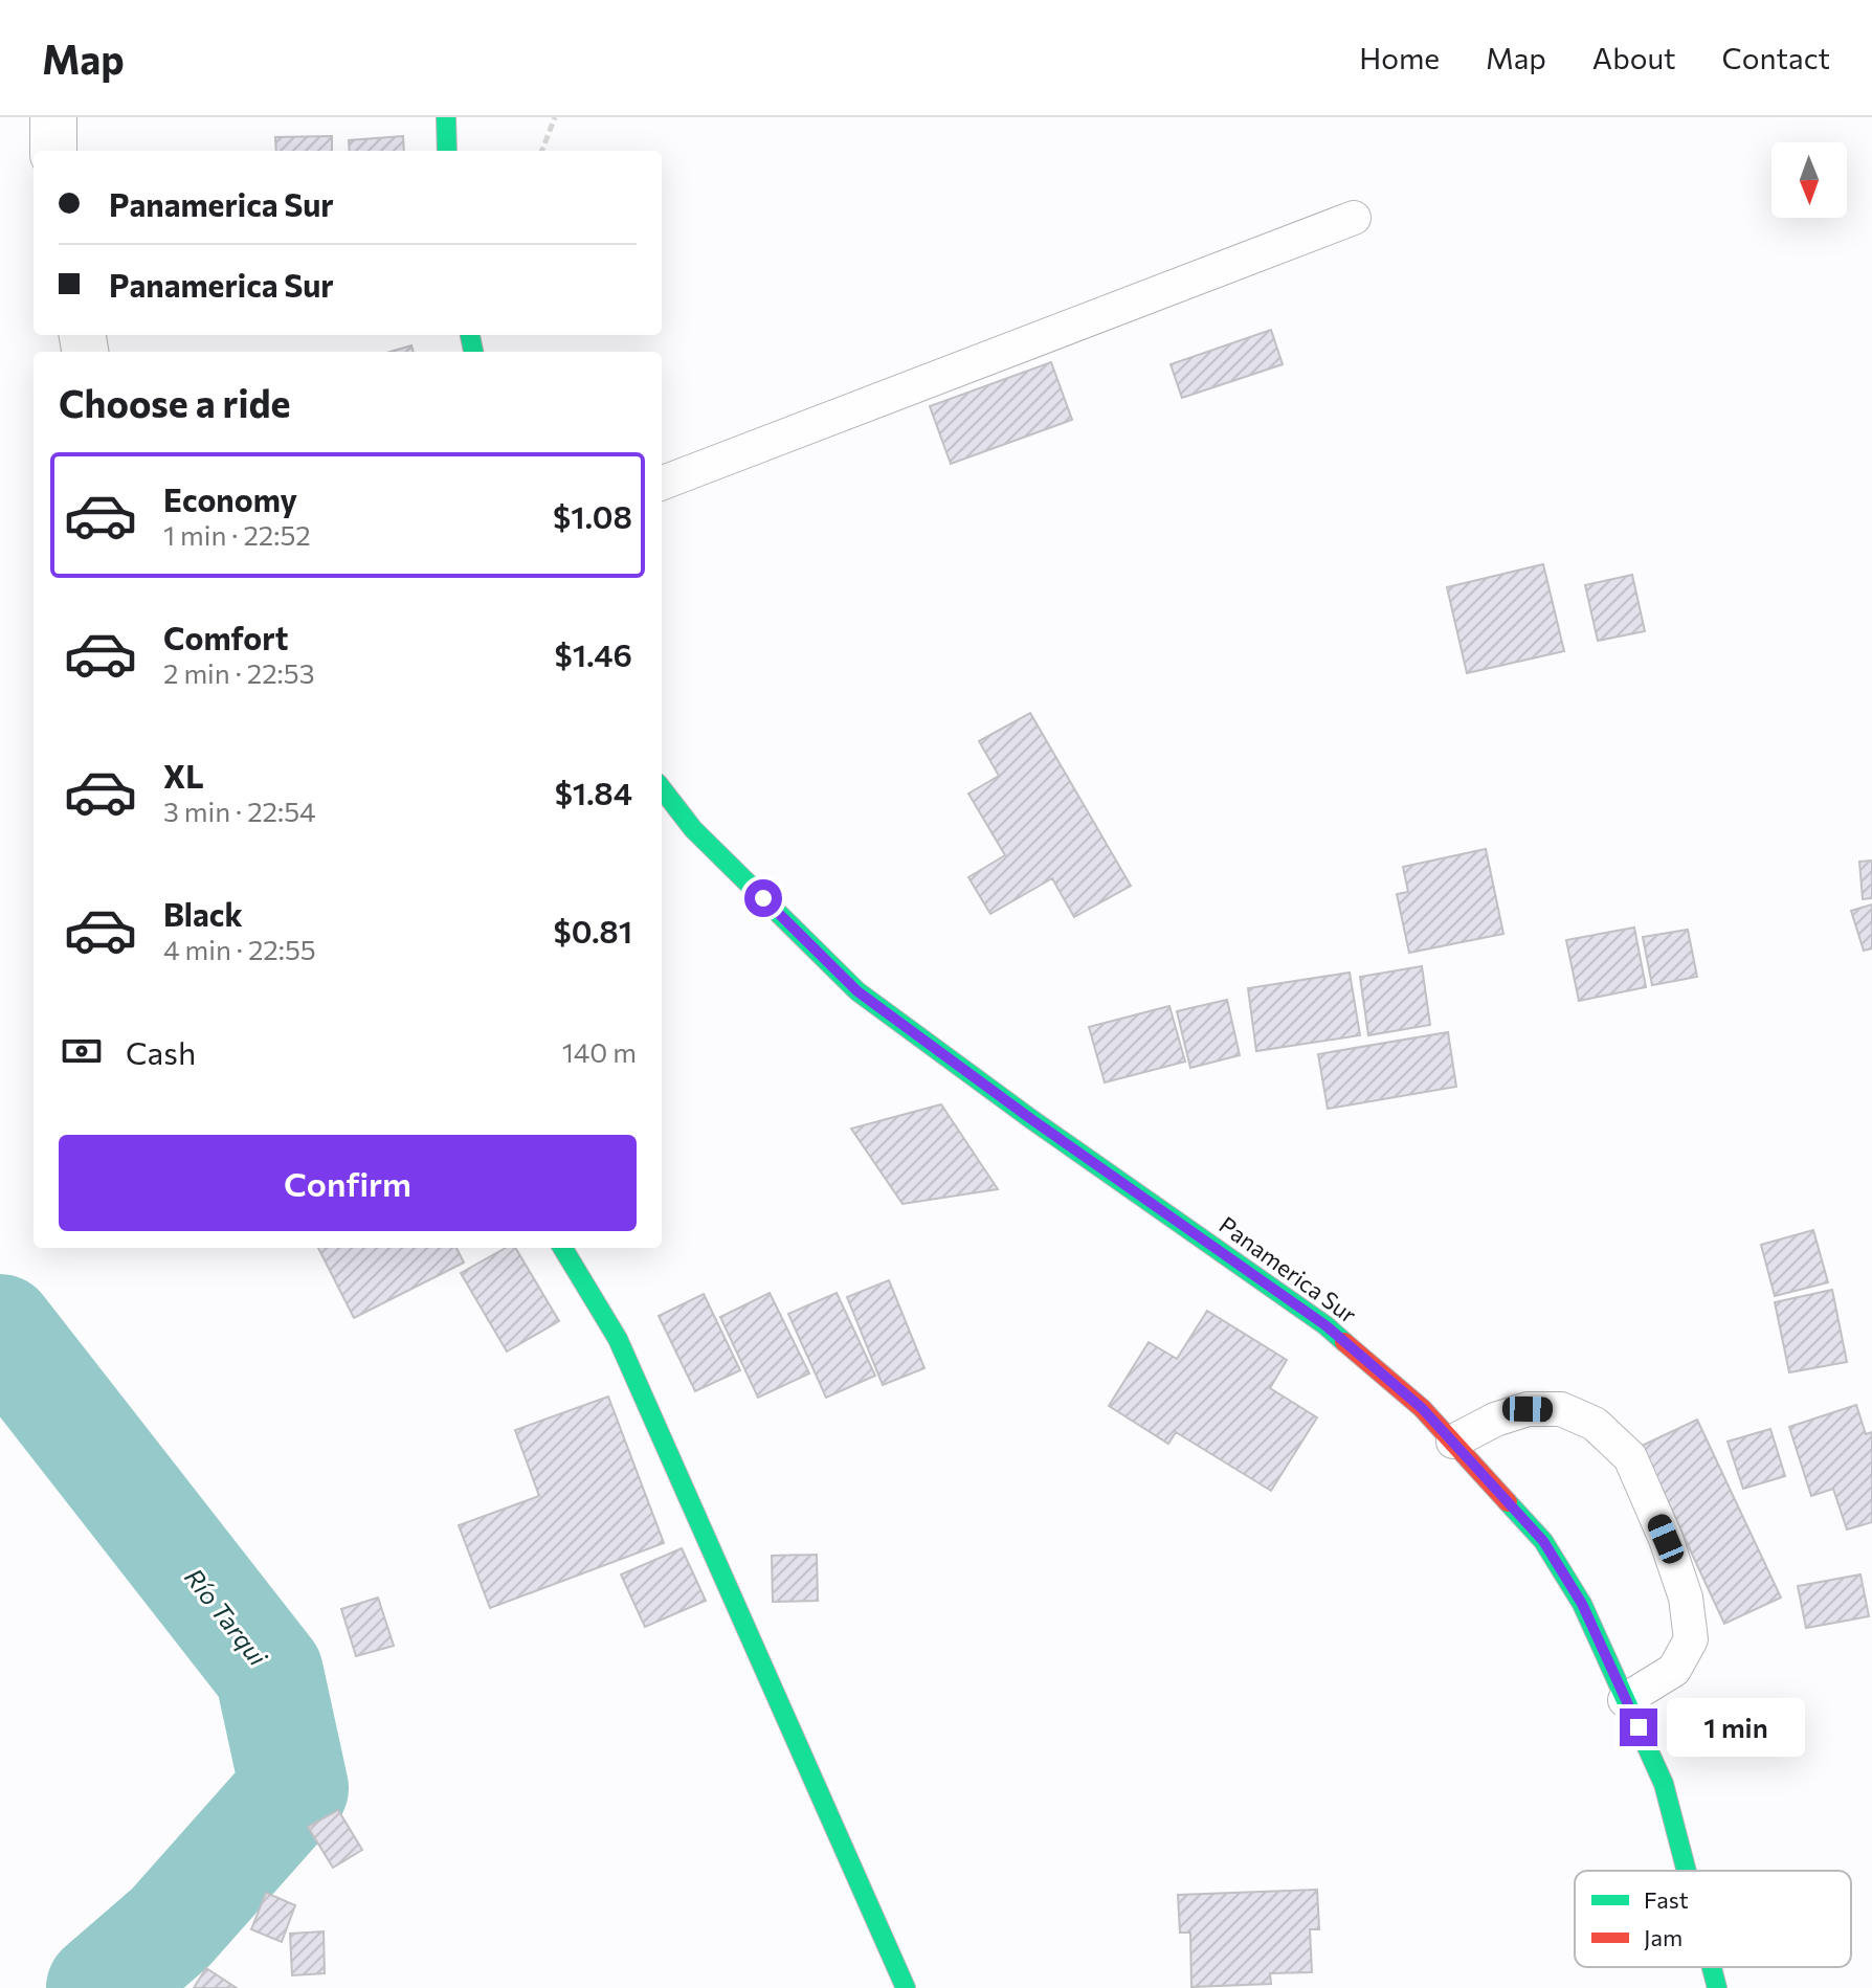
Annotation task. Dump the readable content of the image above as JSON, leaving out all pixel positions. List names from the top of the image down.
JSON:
{
  "streets": {
    "main road": ["Panamerica Sur"]
  },
  "water": ["Río Tarqui"],
  "legend": ["Fast", "Jam"],
  "north": "bottom",
  "page": {
    "header": "Map",
    "nav": [
      "Home",
      "Map",
      "About",
      "Contact"
    ],
    "banner": ["Panamerica Sur", "Panamerica Sur"],
    "heading": "Choose a ride",
    "list": [
      {
        "name": "Economy",
        "note": "1 min · 22:52",
        "value": "$1.08"
      },
      {
        "name": "Comfort",
        "note": "2 min · 22:53",
        "value": "$1.46"
      },
      {
        "name": "XL",
        "note": "3 min · 22:54",
        "value": "$1.84"
      },
      {
        "name": "Black",
        "note": "4 min · 22:55",
        "value": "$0.81"
      }
    ],
    "pay": ["Cash", "140 m"],
    "buttons": "Confirm",
    "bubble": "1 min"
  }
}
